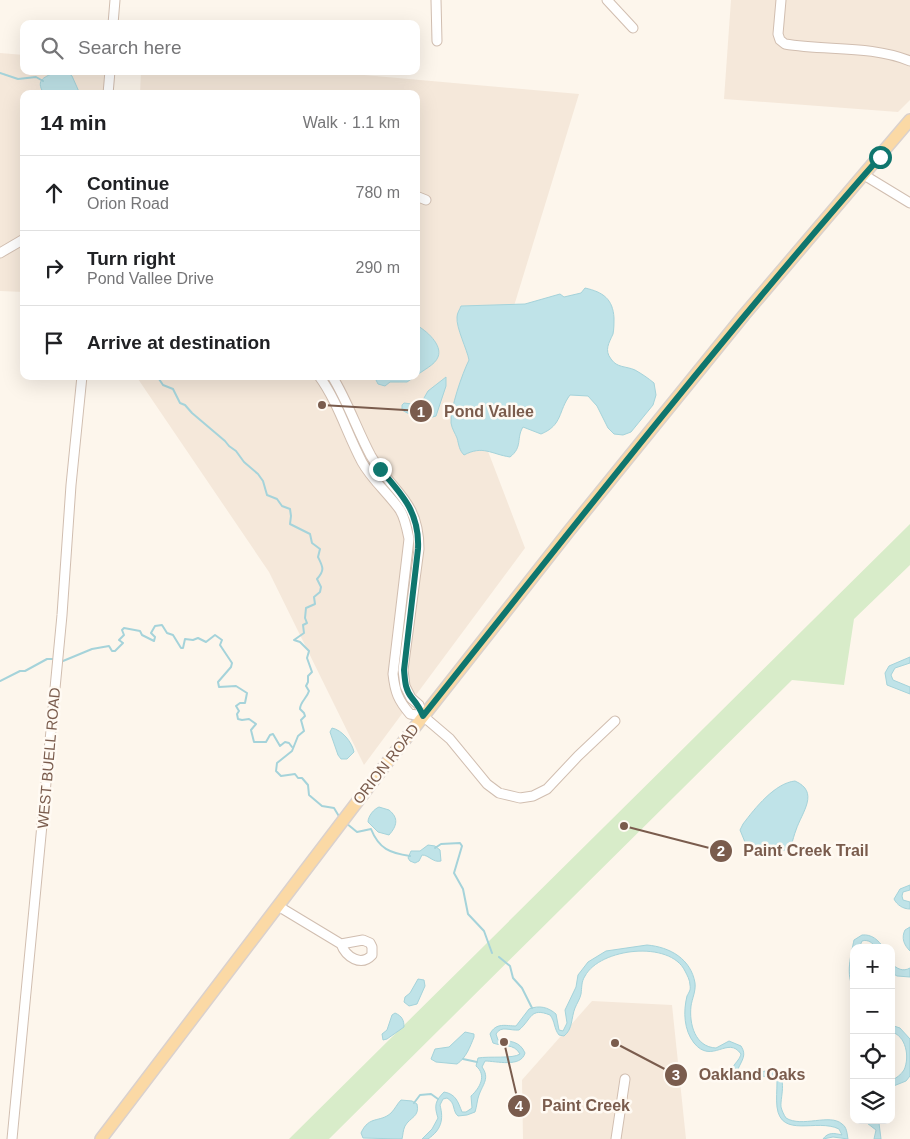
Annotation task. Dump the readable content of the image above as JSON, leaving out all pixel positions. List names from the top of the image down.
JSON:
{
  "streets": {
    "main road": ["ORION ROAD"],
    "street": ["WEST BUELL ROAD"]
  },
  "places": [
    "Pond Vallee",
    "Paint Creek Trail",
    "Paint Creek",
    "Oakland Oaks"
  ],
  "page": {
    "search": "Search here",
    "heading": ["14 min", "Walk · 1.1 km"],
    "list": [
      ["Continue", "Orion Road", "780 m"],
      ["Turn right", "Pond Vallee Drive", "290 m"],
      "Arrive at destination"
    ],
    "map_buttons": ["+", "−"]
  }
}
